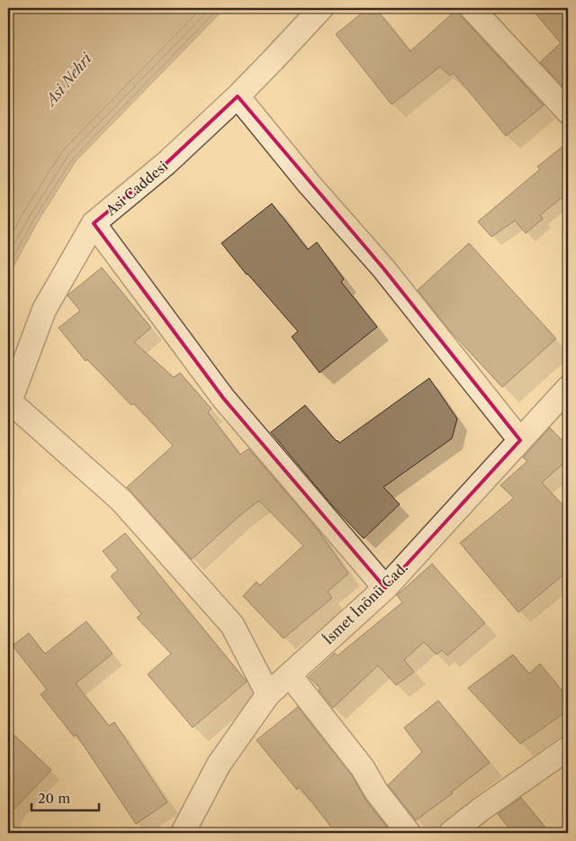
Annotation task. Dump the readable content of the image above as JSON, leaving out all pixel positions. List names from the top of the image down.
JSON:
{
  "streets": {
    "street": ["Asi Caddesi", "İsmet İnönü Cad."]
  },
  "water": ["Asi Nehri"],
  "scale_bar": "20 m"
}
